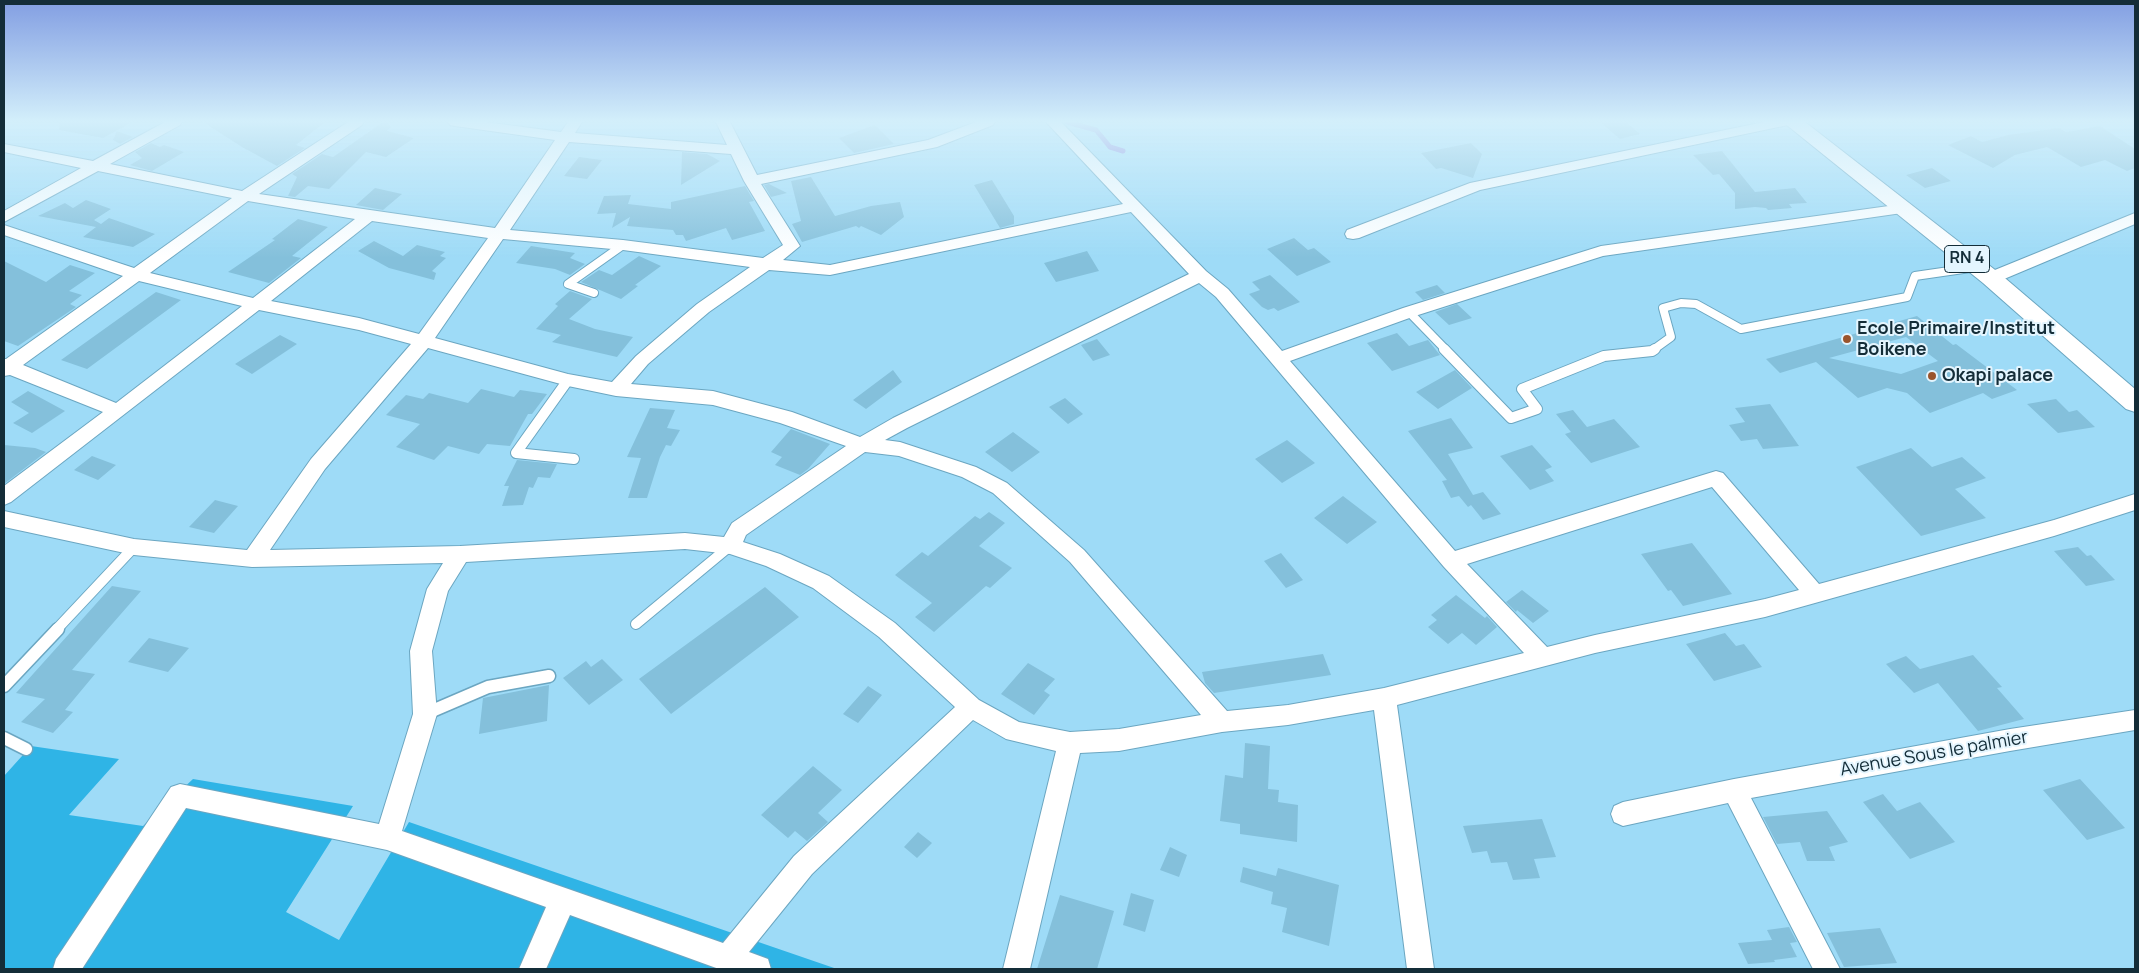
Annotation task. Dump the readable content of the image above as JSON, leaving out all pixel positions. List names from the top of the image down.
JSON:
{
  "streets": {
    "highway": ["RN 4"],
    "street": ["Avenue Sous le palmier"]
  },
  "places": ["Ecole Primaire/Institut Boikene", "Okapi palace"]
}
